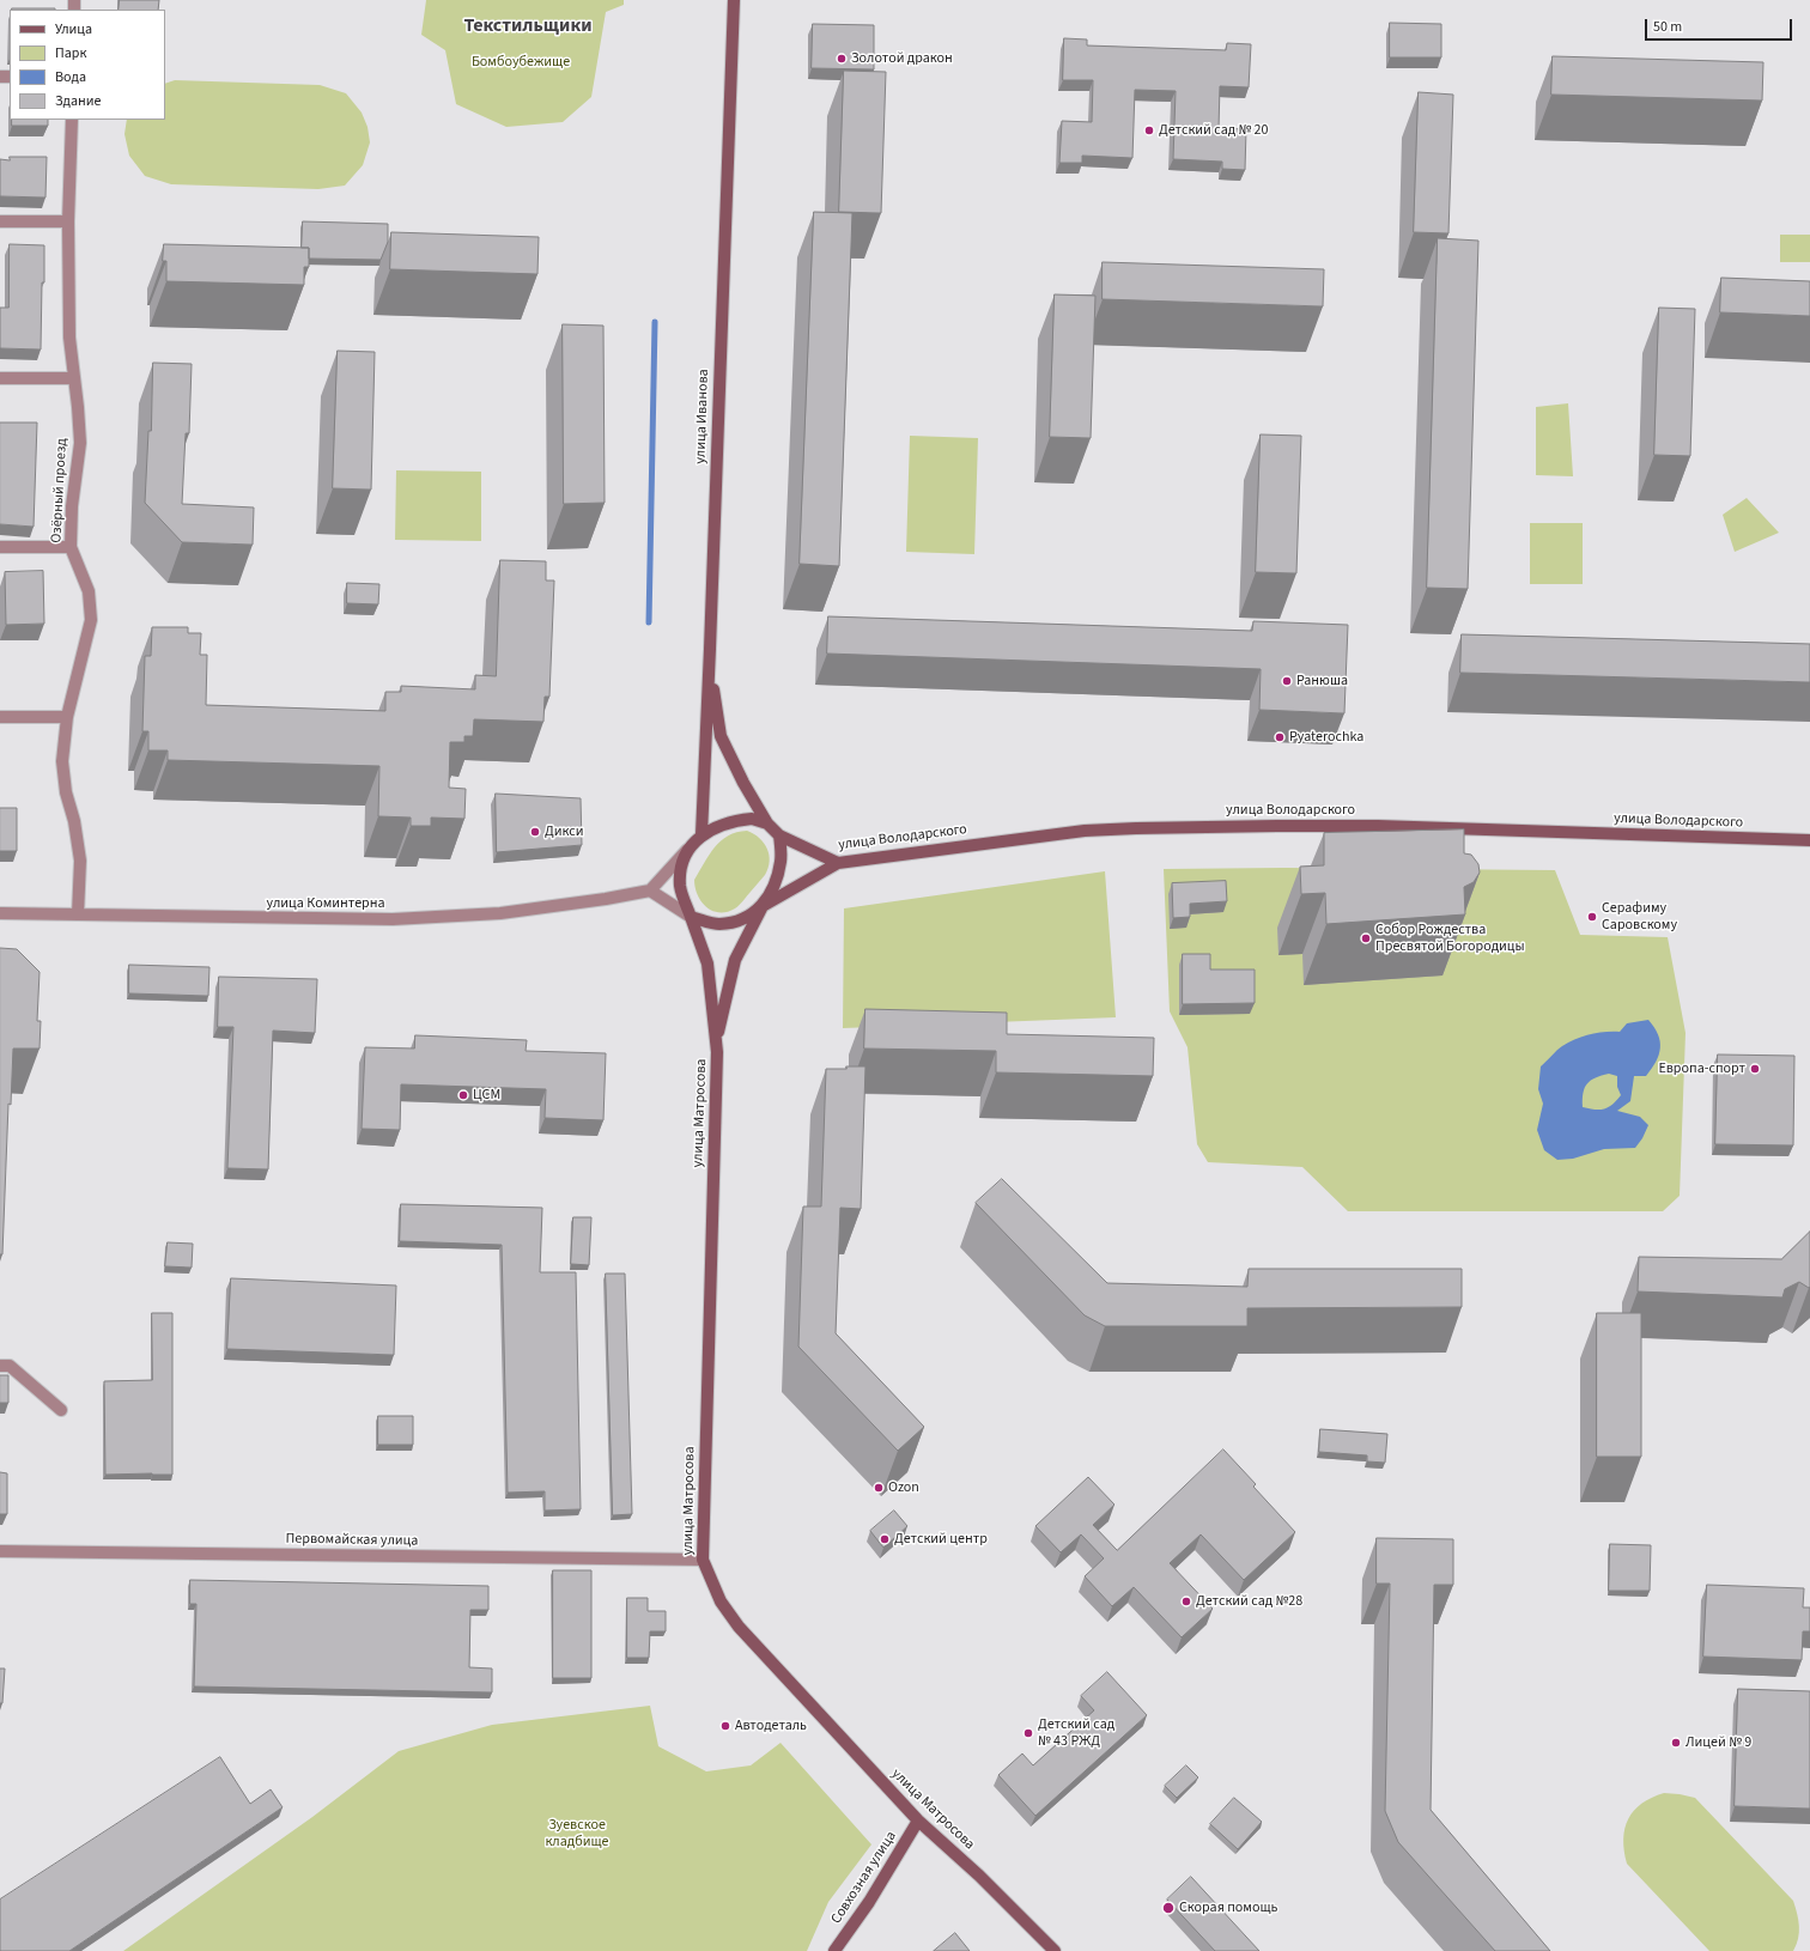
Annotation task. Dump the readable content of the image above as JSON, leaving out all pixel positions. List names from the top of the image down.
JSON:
{
  "streets": {
    "street": [
      "улица Иванова",
      "Озёрный проезд",
      "улица Володарского",
      "улица Коминтерна",
      "улица Матросова",
      "Первомайская улица",
      "Совхозная улица"
    ]
  },
  "crossings": [
    ["улица Иванова", "улица Володарского"],
    ["улица Иванова", "улица Матросова"],
    ["Озёрный проезд", "улица Коминтерна"],
    ["улица Володарского", "улица Матросова"],
    ["улица Матросова", "Первомайская улица"],
    ["улица Матросова", "Совхозная улица"]
  ],
  "districts": ["Текстильщики"],
  "parks": ["Бомбоубежище", "Зуевское кладбище"],
  "places": [
    "Золотой дракон",
    "Детский сад № 20",
    "Ранюша",
    "Pyaterochka",
    "Дикси",
    "Серафиму Саровскому",
    "Собор Рождества Пресвятой Богородицы",
    "Европа-спорт",
    "ЦСМ",
    "Ozon",
    "Детский центр",
    "Детский сад №28",
    "Автодеталь",
    "Детский сад № 43 РЖД",
    "Лицей № 9",
    "Скорая помощь"
  ],
  "legend": [
    "Улица",
    "Парк",
    "Вода",
    "Здание"
  ],
  "scale_bar": "50 m"
}
